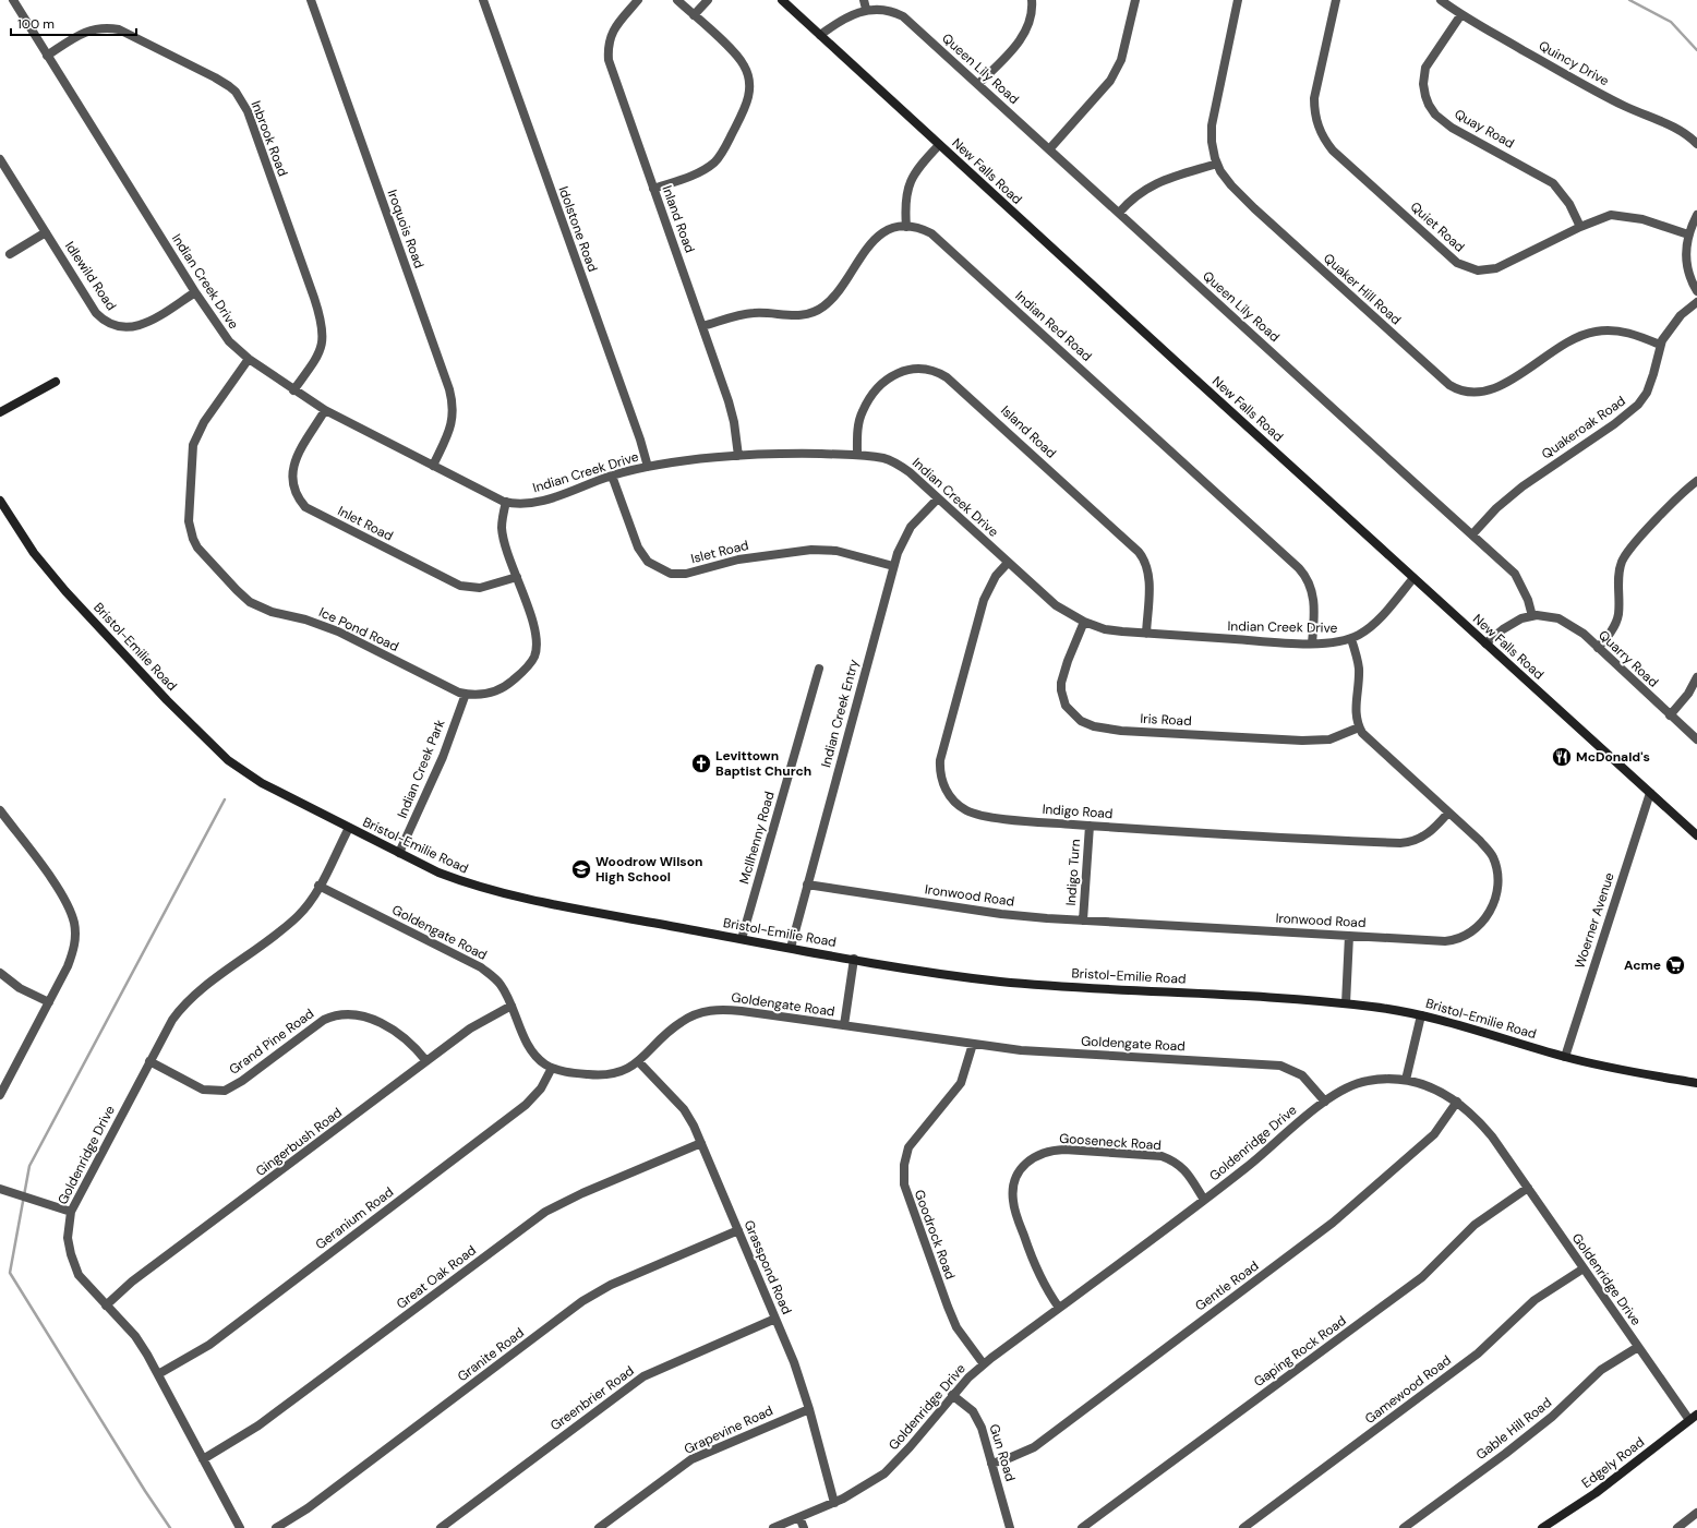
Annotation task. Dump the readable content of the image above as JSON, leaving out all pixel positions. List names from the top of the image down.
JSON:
{
  "streets": {
    "street": [
      "Quincy Drive",
      "Queen Lily Road",
      "Quay Road",
      "Inbrook Road",
      "New Falls Road",
      "Inland Road",
      "Quiet Road",
      "Iroquois Road",
      "Idolstone Road",
      "Idlewild Road",
      "Indian Creek Drive",
      "Quaker Hill Road",
      "Indian Red Road",
      "Quakeroak Road",
      "Island Road",
      "Inlet Road",
      "Islet Road",
      "Ice Pond Road",
      "Bristol-Emilie Road",
      "Quarry Road",
      "Indian Creek Entry",
      "Iris Road",
      "Indian Creek Park",
      "Indigo Road",
      "McIlhenny Road",
      "Indigo Turn",
      "Ironwood Road",
      "Woerner Avenue",
      "Goldengate Road",
      "Grand Pine Road",
      "Gingerbush Road",
      "Gooseneck Road",
      "Goldenridge Drive",
      "Geranium Road",
      "Goodrock Road",
      "Grasspond Road",
      "Great Oak Road",
      "Gentle Road",
      "Gaping Rock Road",
      "Granite Road",
      "Gamewood Road",
      "Greenbrier Road",
      "Gable Hill Road",
      "Grapevine Road",
      "Gun Road",
      "Edgely Road"
    ]
  },
  "crossings": [
    ["Quincy Drive", "Quay Road"],
    ["Queen Lily Road", "Quakeroak Road"],
    ["Queen Lily Road", "Quarry Road"],
    ["Quay Road", "Quiet Road"],
    ["Inbrook Road", "Indian Creek Drive"],
    ["New Falls Road", "Indian Creek Drive"],
    ["New Falls Road", "Woerner Avenue"],
    ["Inland Road", "Indian Creek Drive"],
    ["Inland Road", "Indian Red Road"],
    ["Iroquois Road", "Indian Creek Drive"],
    ["Idolstone Road", "Indian Creek Drive"],
    ["Idlewild Road", "Indian Creek Drive"],
    ["Indian Creek Drive", "Indian Red Road"],
    ["Indian Creek Drive", "Island Road"],
    ["Indian Creek Drive", "Inlet Road"],
    ["Indian Creek Drive", "Islet Road"],
    ["Indian Creek Drive", "Ice Pond Road"],
    ["Indian Creek Drive", "Indian Creek Entry"],
    ["Indian Creek Drive", "Iris Road"],
    ["Indian Creek Drive", "Indigo Road"],
    ["Indian Creek Drive", "Ironwood Road"],
    ["Quaker Hill Road", "Quakeroak Road"],
    ["Inlet Road", "Ice Pond Road"],
    ["Islet Road", "Indian Creek Entry"],
    ["Ice Pond Road", "Indian Creek Park"],
    ["Bristol-Emilie Road", "Indian Creek Entry"],
    ["Bristol-Emilie Road", "Indian Creek Park"],
    ["Bristol-Emilie Road", "McIlhenny Road"],
    ["Bristol-Emilie Road", "Woerner Avenue"],
    ["Bristol-Emilie Road", "Goldenridge Drive"],
    ["Indian Creek Entry", "Ironwood Road"],
    ["Iris Road", "Ironwood Road"],
    ["Indigo Road", "Indigo Turn"],
    ["Indigo Road", "Ironwood Road"],
    ["Indigo Turn", "Ironwood Road"],
    ["Goldengate Road", "Gingerbush Road"],
    ["Goldengate Road", "Goldenridge Drive"],
    ["Goldengate Road", "Geranium Road"],
    ["Goldengate Road", "Goodrock Road"],
    ["Goldengate Road", "Grasspond Road"],
    ["Grand Pine Road", "Gingerbush Road"],
    ["Grand Pine Road", "Goldenridge Drive"],
    ["Gingerbush Road", "Goldenridge Drive"],
    ["Gooseneck Road", "Goldenridge Drive"],
    ["Goldenridge Drive", "Geranium Road"],
    ["Goldenridge Drive", "Goodrock Road"],
    ["Goldenridge Drive", "Grasspond Road"],
    ["Goldenridge Drive", "Great Oak Road"],
    ["Goldenridge Drive", "Gentle Road"],
    ["Goldenridge Drive", "Gaping Rock Road"],
    ["Goldenridge Drive", "Gamewood Road"],
    ["Goldenridge Drive", "Gable Hill Road"],
    ["Goldenridge Drive", "Gun Road"],
    ["Goldenridge Drive", "Edgely Road"],
    ["Grasspond Road", "Great Oak Road"],
    ["Grasspond Road", "Granite Road"],
    ["Grasspond Road", "Greenbrier Road"],
    ["Grasspond Road", "Grapevine Road"],
    ["Gentle Road", "Gun Road"]
  ],
  "places": {
    "restaurant": ["McDonald's"],
    "church": ["Levittown Baptist Church"],
    "school or university": ["Woodrow Wilson High School"],
    "supermarket": ["Acme"]
  },
  "scale_bar": "100 m"
}
